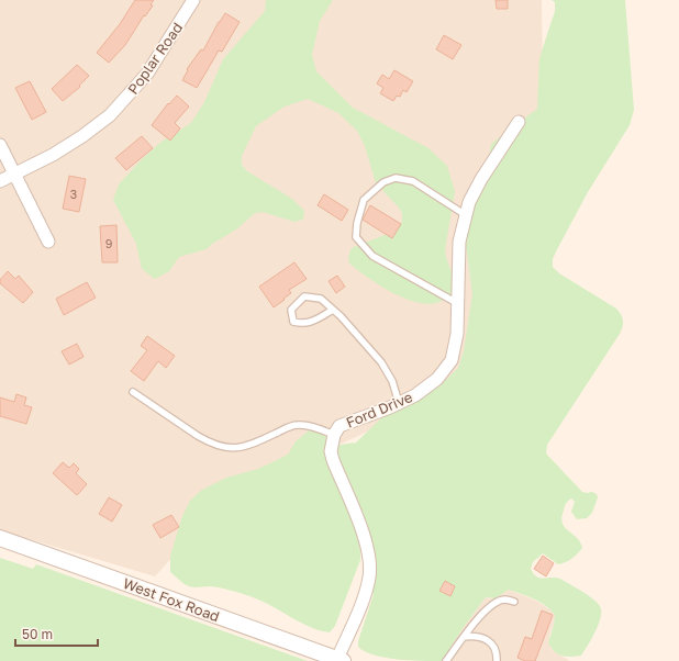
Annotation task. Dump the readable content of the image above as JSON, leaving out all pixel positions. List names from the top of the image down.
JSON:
{
  "streets": {
    "street": ["Poplar Road", "Ford Drive", "West Fox Road"]
  },
  "crossings": [
    ["Ford Drive", "West Fox Road"]
  ],
  "house_numbers": ["3", "9"],
  "scale_bar": "50 m"
}
